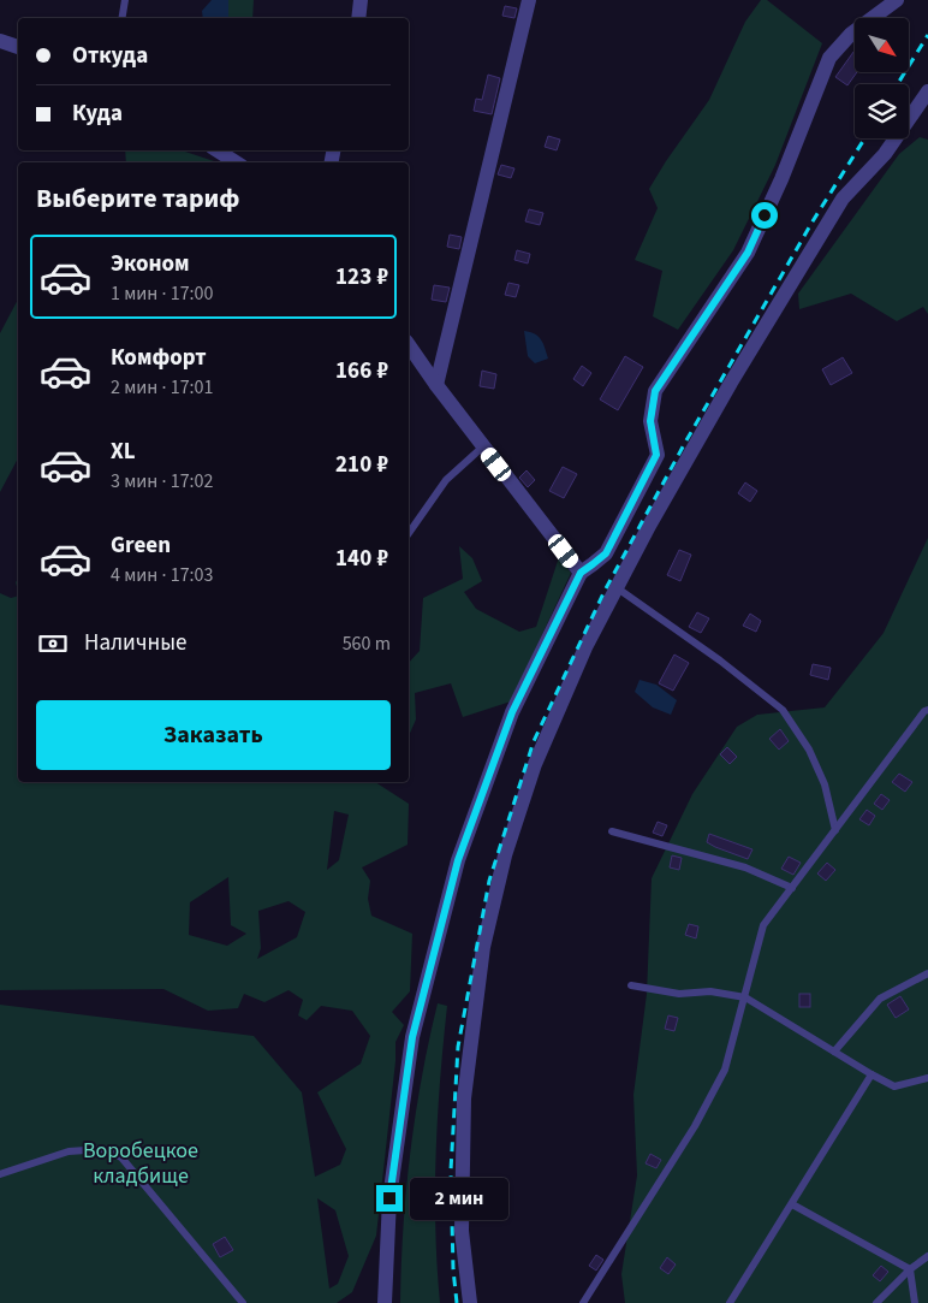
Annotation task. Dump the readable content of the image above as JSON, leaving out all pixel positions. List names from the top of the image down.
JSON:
{
  "parks": ["Воробецкое кладбище"],
  "north": "bottom right",
  "page": {
    "banner": ["Откуда", "Куда"],
    "heading": "Выберите тариф",
    "list": [
      {
        "name": "Эконом",
        "note": "1 мин · 17:00",
        "value": "123 ₽"
      },
      {
        "name": "Комфорт",
        "note": "2 мин · 17:01",
        "value": "166 ₽"
      },
      {
        "name": "XL",
        "note": "3 мин · 17:02",
        "value": "210 ₽"
      },
      {
        "name": "Green",
        "note": "4 мин · 17:03",
        "value": "140 ₽"
      }
    ],
    "pay": ["Наличные", "560 m"],
    "buttons": "Заказать",
    "bubble": "2 мин"
  }
}
